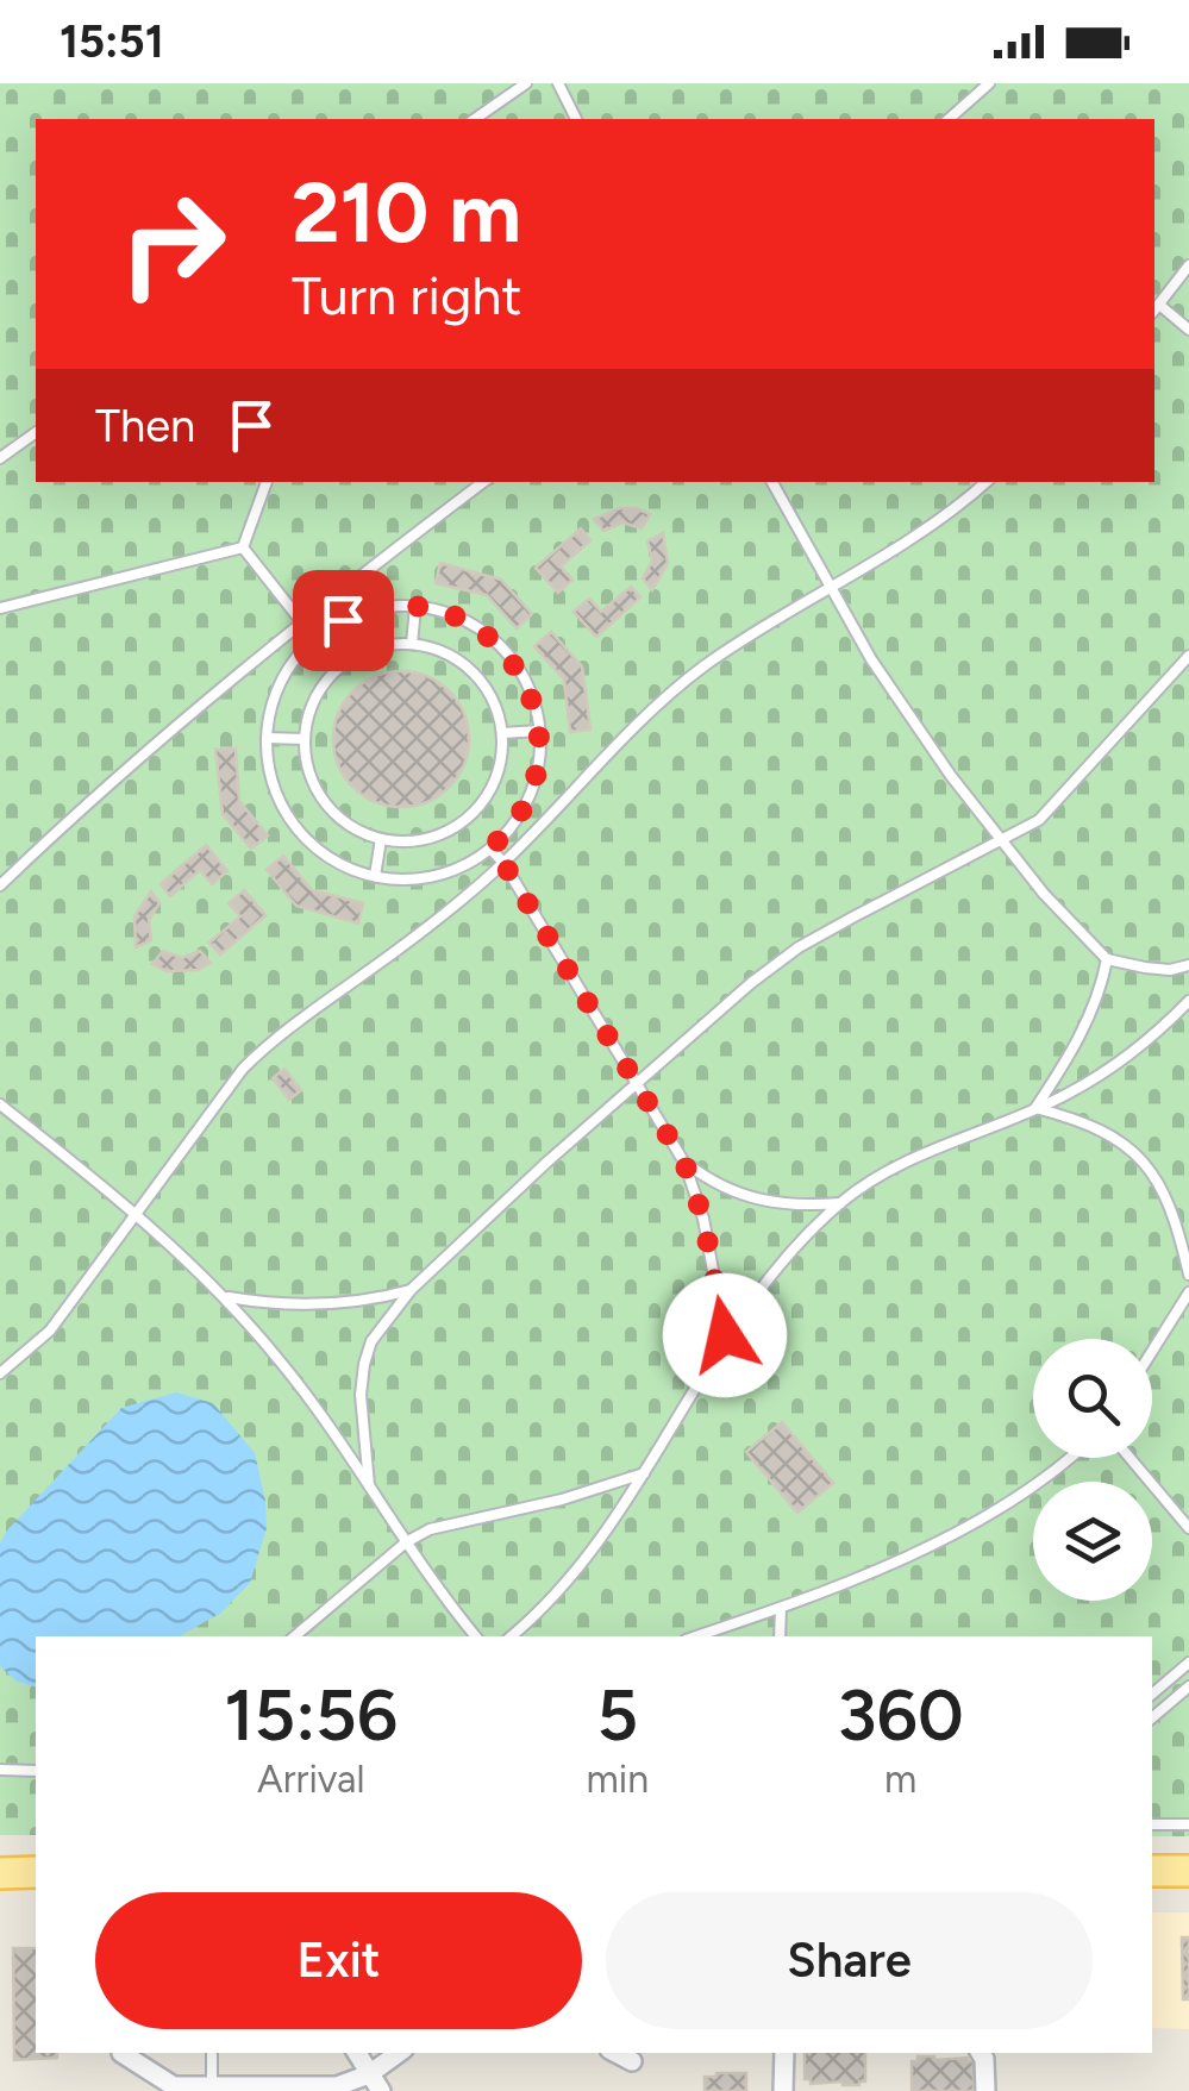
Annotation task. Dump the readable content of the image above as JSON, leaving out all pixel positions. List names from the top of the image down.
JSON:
{
  "page": {
    "status": "15:51",
    "turn": ["210 m", "Turn right"],
    "then": "Then",
    "eta": [
      "15:56",
      "Arrival",
      "5",
      "min",
      "360",
      "m"
    ],
    "buttons": ["Exit", "Share"]
  }
}
